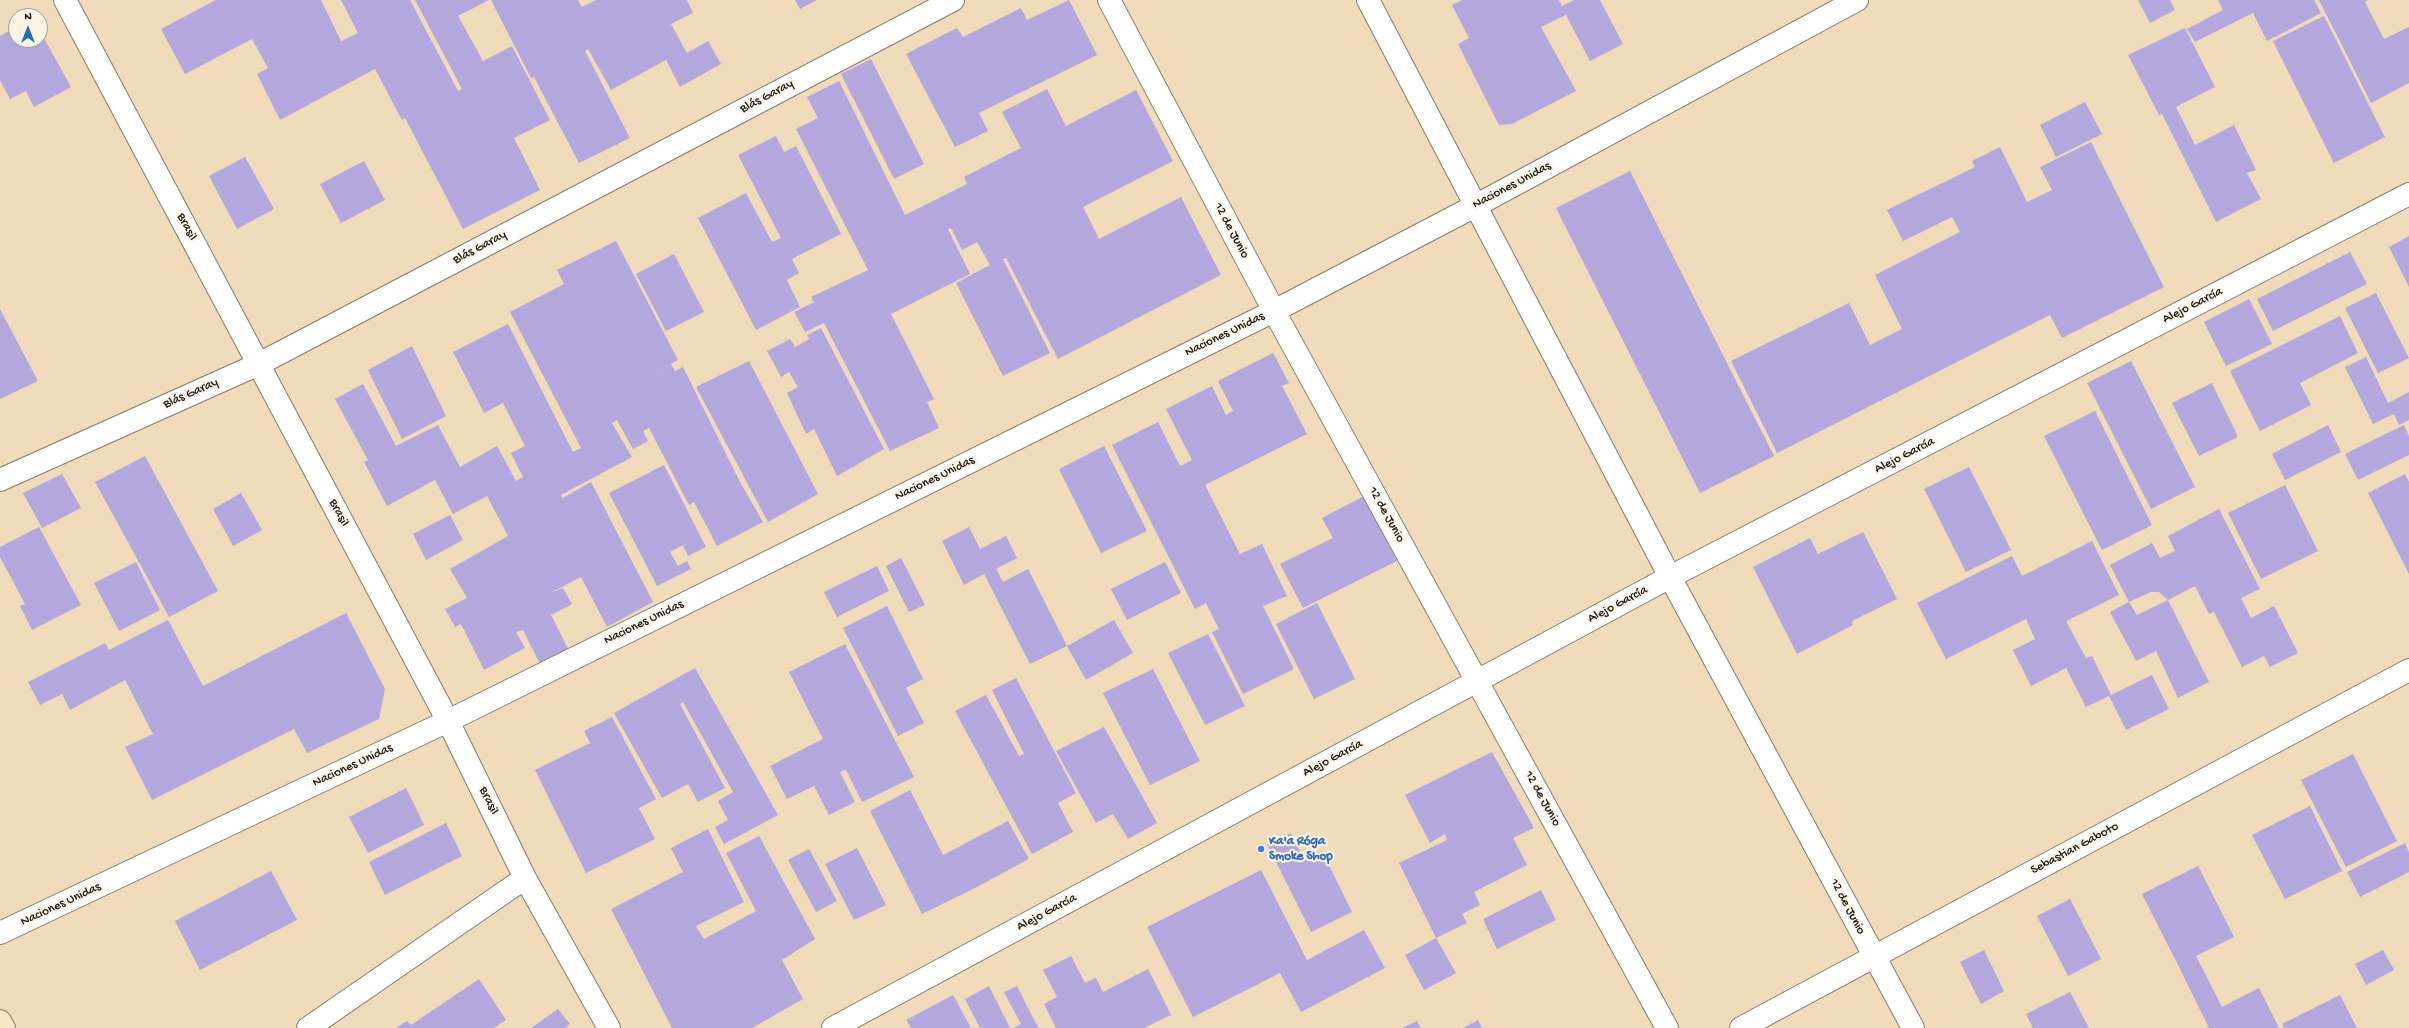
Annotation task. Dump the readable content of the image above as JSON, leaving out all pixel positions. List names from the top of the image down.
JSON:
{
  "streets": {
    "street": [
      "Blás Garay",
      "Naciones Unidas",
      "Brasil",
      "12 de Junio",
      "Alejo García",
      "Sebastian Gaboto"
    ]
  },
  "crossings": [
    ["Blás Garay", "Brasil"],
    ["Naciones Unidas", "Brasil"],
    ["Naciones Unidas", "12 de Junio"],
    ["12 de Junio", "Alejo García"],
    ["12 de Junio", "Sebastian Gaboto"]
  ],
  "places": ["Ka'a Róga Smoke Shop"],
  "north": "top"
}
